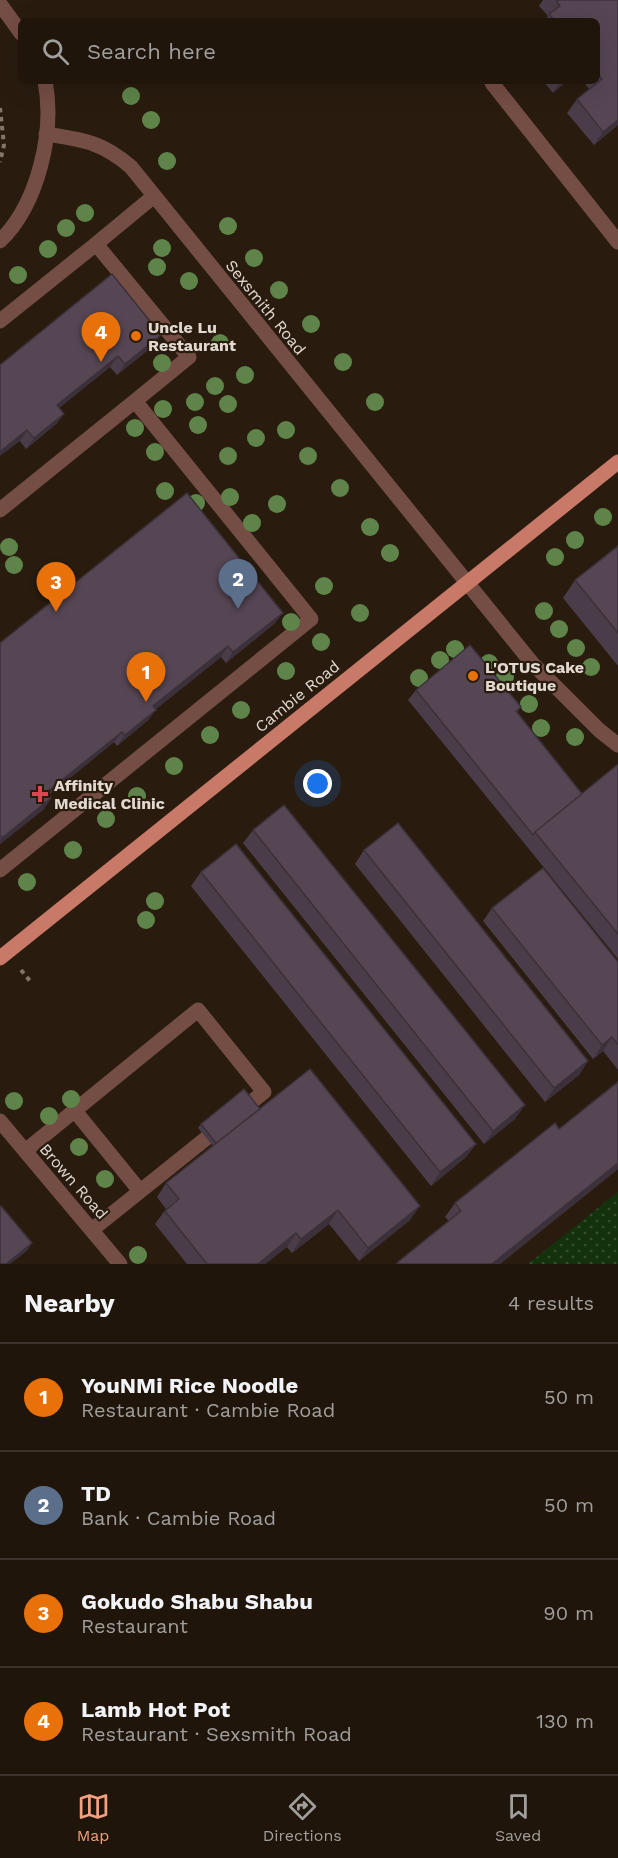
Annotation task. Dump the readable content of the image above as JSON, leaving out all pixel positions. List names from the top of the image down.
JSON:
{
  "streets": {
    "main road": ["Cambie Road"],
    "street": ["Sexsmith Road", "Brown Road"]
  },
  "crossings": [
    ["Sexsmith Road", "Cambie Road"]
  ],
  "places": {
    "other": ["Uncle Lu Restaurant", "L'OTUS Cake Boutique"],
    "health": ["Affinity Medical Clinic"]
  },
  "page": {
    "search": "Search here",
    "pins": [
      "4",
      "2",
      "3",
      "1"
    ],
    "heading": ["Nearby", "4 results"],
    "list": [
      {
        "mark": "1",
        "name": "YouNMi Rice Noodle",
        "note": "Restaurant · Cambie Road",
        "value": "50 m"
      },
      {
        "mark": "2",
        "name": "TD",
        "note": "Bank · Cambie Road",
        "value": "50 m"
      },
      {
        "mark": "3",
        "name": "Gokudo Shabu Shabu",
        "note": "Restaurant",
        "value": "90 m"
      },
      {
        "mark": "4",
        "name": "Lamb Hot Pot",
        "note": "Restaurant · Sexsmith Road",
        "value": "130 m"
      }
    ],
    "nav": ["Map", "Directions", "Saved"]
  }
}
